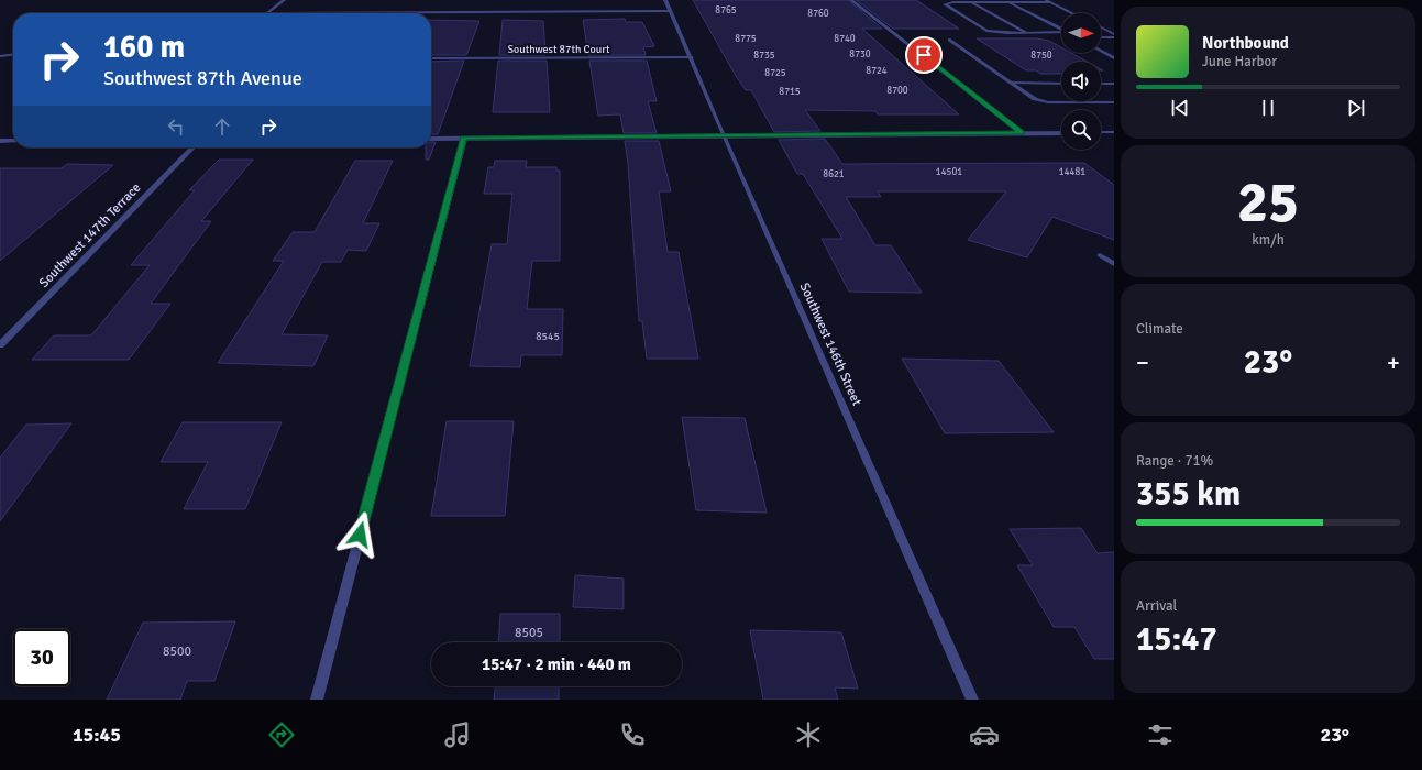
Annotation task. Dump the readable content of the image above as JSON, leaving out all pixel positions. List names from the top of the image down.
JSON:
{
  "streets": {
    "street": ["Southwest 87th Court", "Southwest 147th Terrace", "Southwest 146th Street"]
  },
  "crossings": [
    ["Southwest 87th Court", "Southwest 146th Street"]
  ],
  "house_numbers": [
    "8765",
    "8760",
    "8775",
    "8740",
    "8730",
    "8735",
    "8750",
    "8724",
    "8725",
    "8700",
    "8715",
    "14501",
    "14481",
    "8621",
    "8545",
    "8505",
    "8500"
  ],
  "north": "right",
  "page": {
    "turn": ["160 m", "Southwest 87th Avenue"],
    "song": ["Northbound", "June Harbor"],
    "tile": [
      ["25", "km/h"],
      "Climate",
      ["Range · 71%", "355 km"],
      ["Arrival", "15:47"]
    ],
    "heat": ["−", "23°", "+"],
    "limit": "30",
    "trip": "15:47 · 2 min · 440 m",
    "tabs": ["15:45", "23°"]
  }
}
